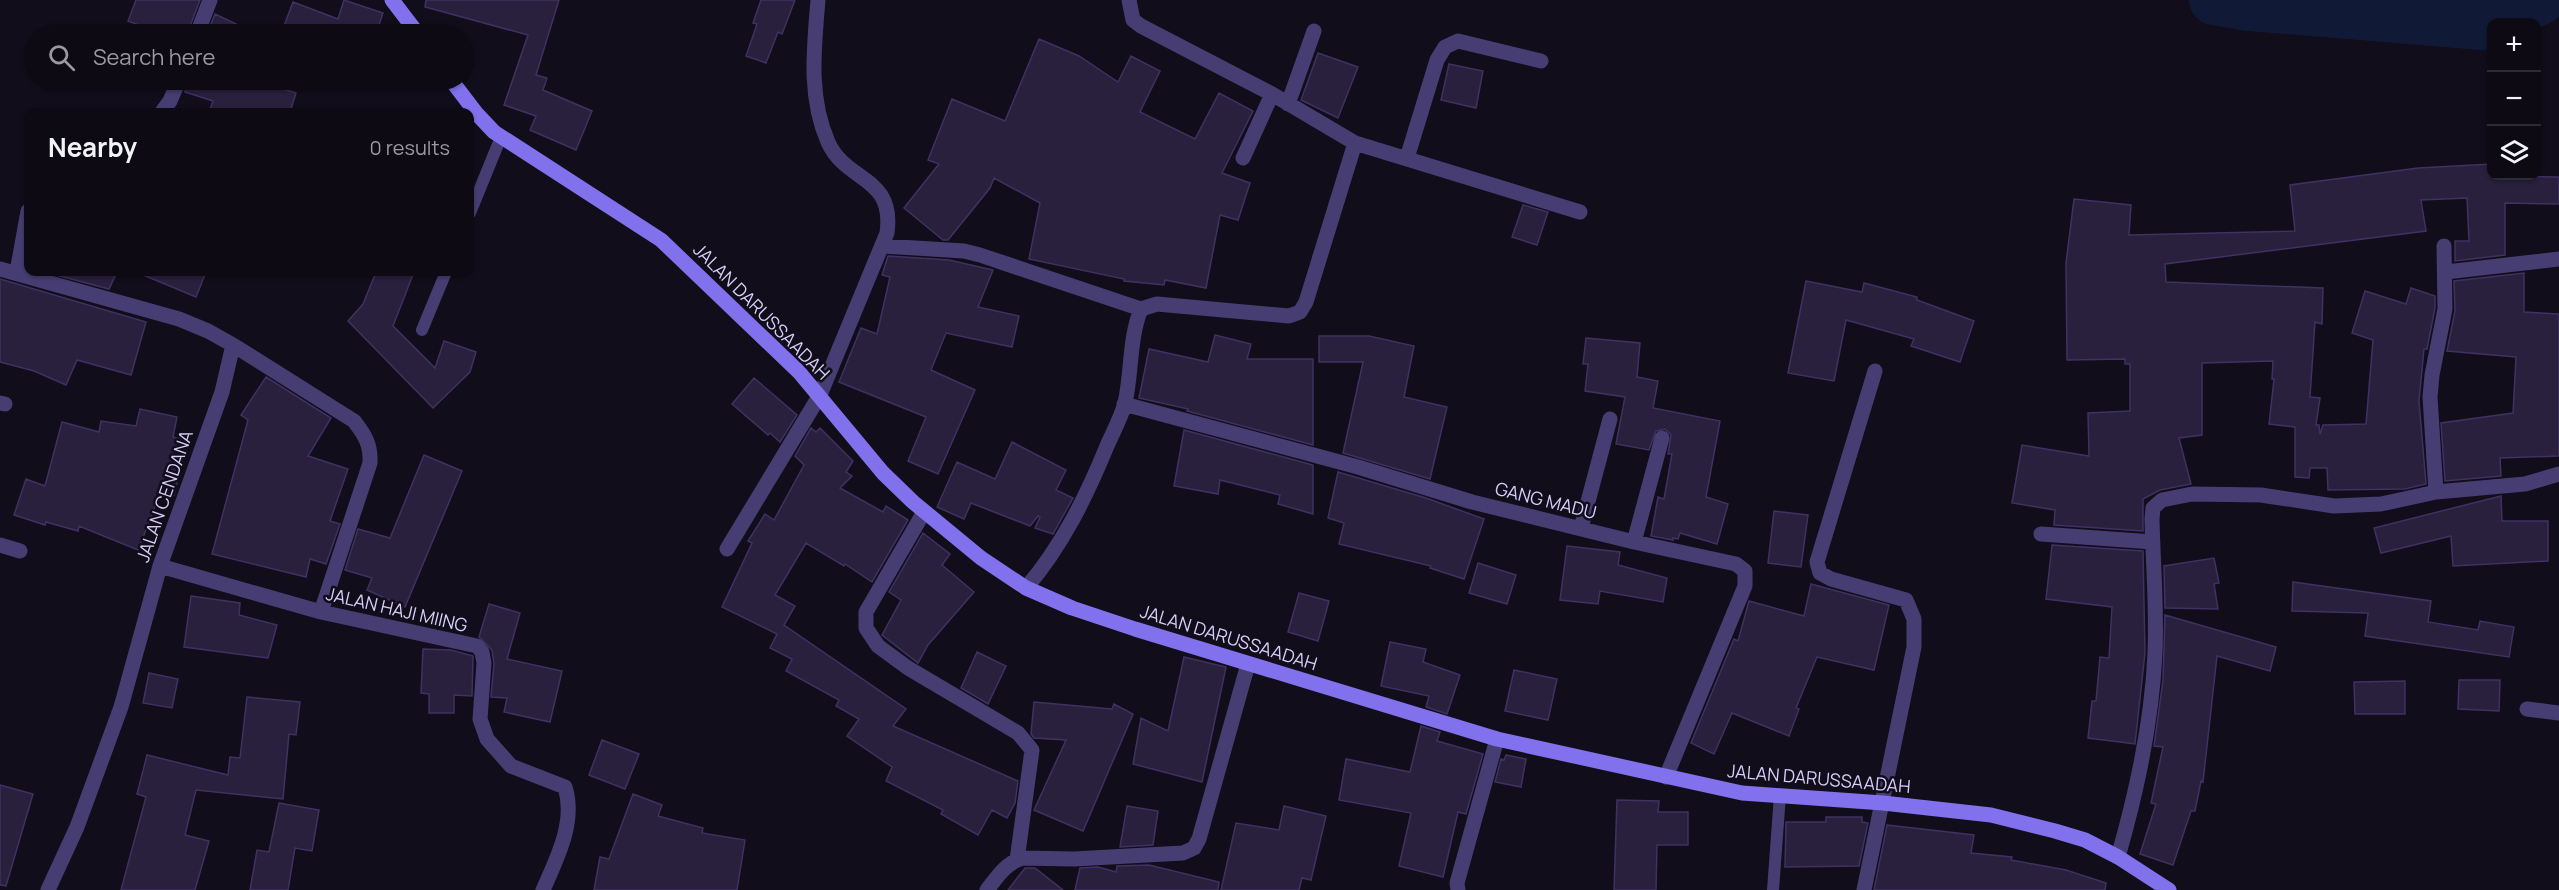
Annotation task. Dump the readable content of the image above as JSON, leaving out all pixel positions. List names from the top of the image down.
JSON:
{
  "streets": {
    "street": [
      "JALAN DARUSSAADAH",
      "JALAN CENDANA",
      "GANG MADU",
      "JALAN HAJI MIING"
    ]
  },
  "crossings": [
    ["JALAN DARUSSAADAH", "GANG MADU"],
    ["JALAN CENDANA", "JALAN HAJI MIING"]
  ],
  "page": {
    "map_buttons": ["+", "−"],
    "search": "Search here",
    "heading": ["Nearby", "0 results"]
  }
}
